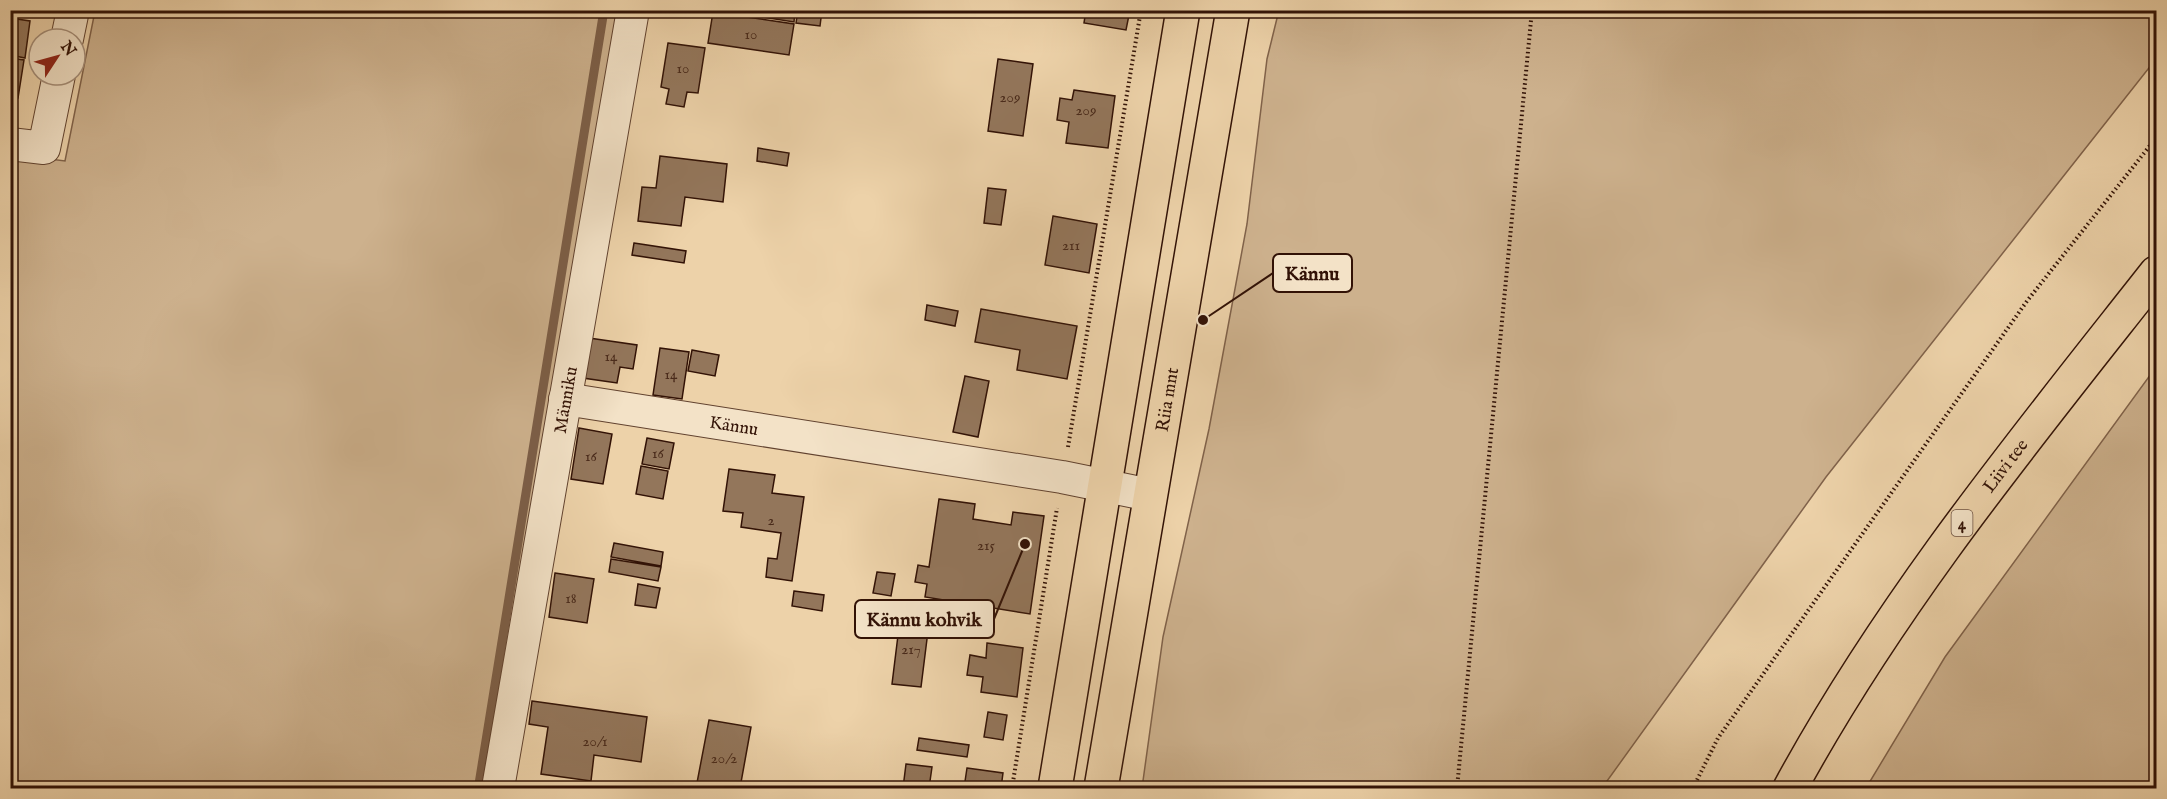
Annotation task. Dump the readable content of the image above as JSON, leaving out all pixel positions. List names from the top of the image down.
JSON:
{
  "streets": {
    "main road": ["Riia mnt", "Liivi tee", "4"],
    "street": ["Männiku", "Kännu"]
  },
  "crossings": [
    ["Männiku", "Kännu"],
    ["Riia mnt", "Kännu"]
  ],
  "places": ["Kännu", "Kännu kohvik"],
  "house_numbers": [
    "10",
    "10",
    "209",
    "209",
    "211",
    "14",
    "14",
    "16",
    "16",
    "2",
    "215",
    "18",
    "217",
    "20/1",
    "20/2"
  ],
  "north": "top right"
}
